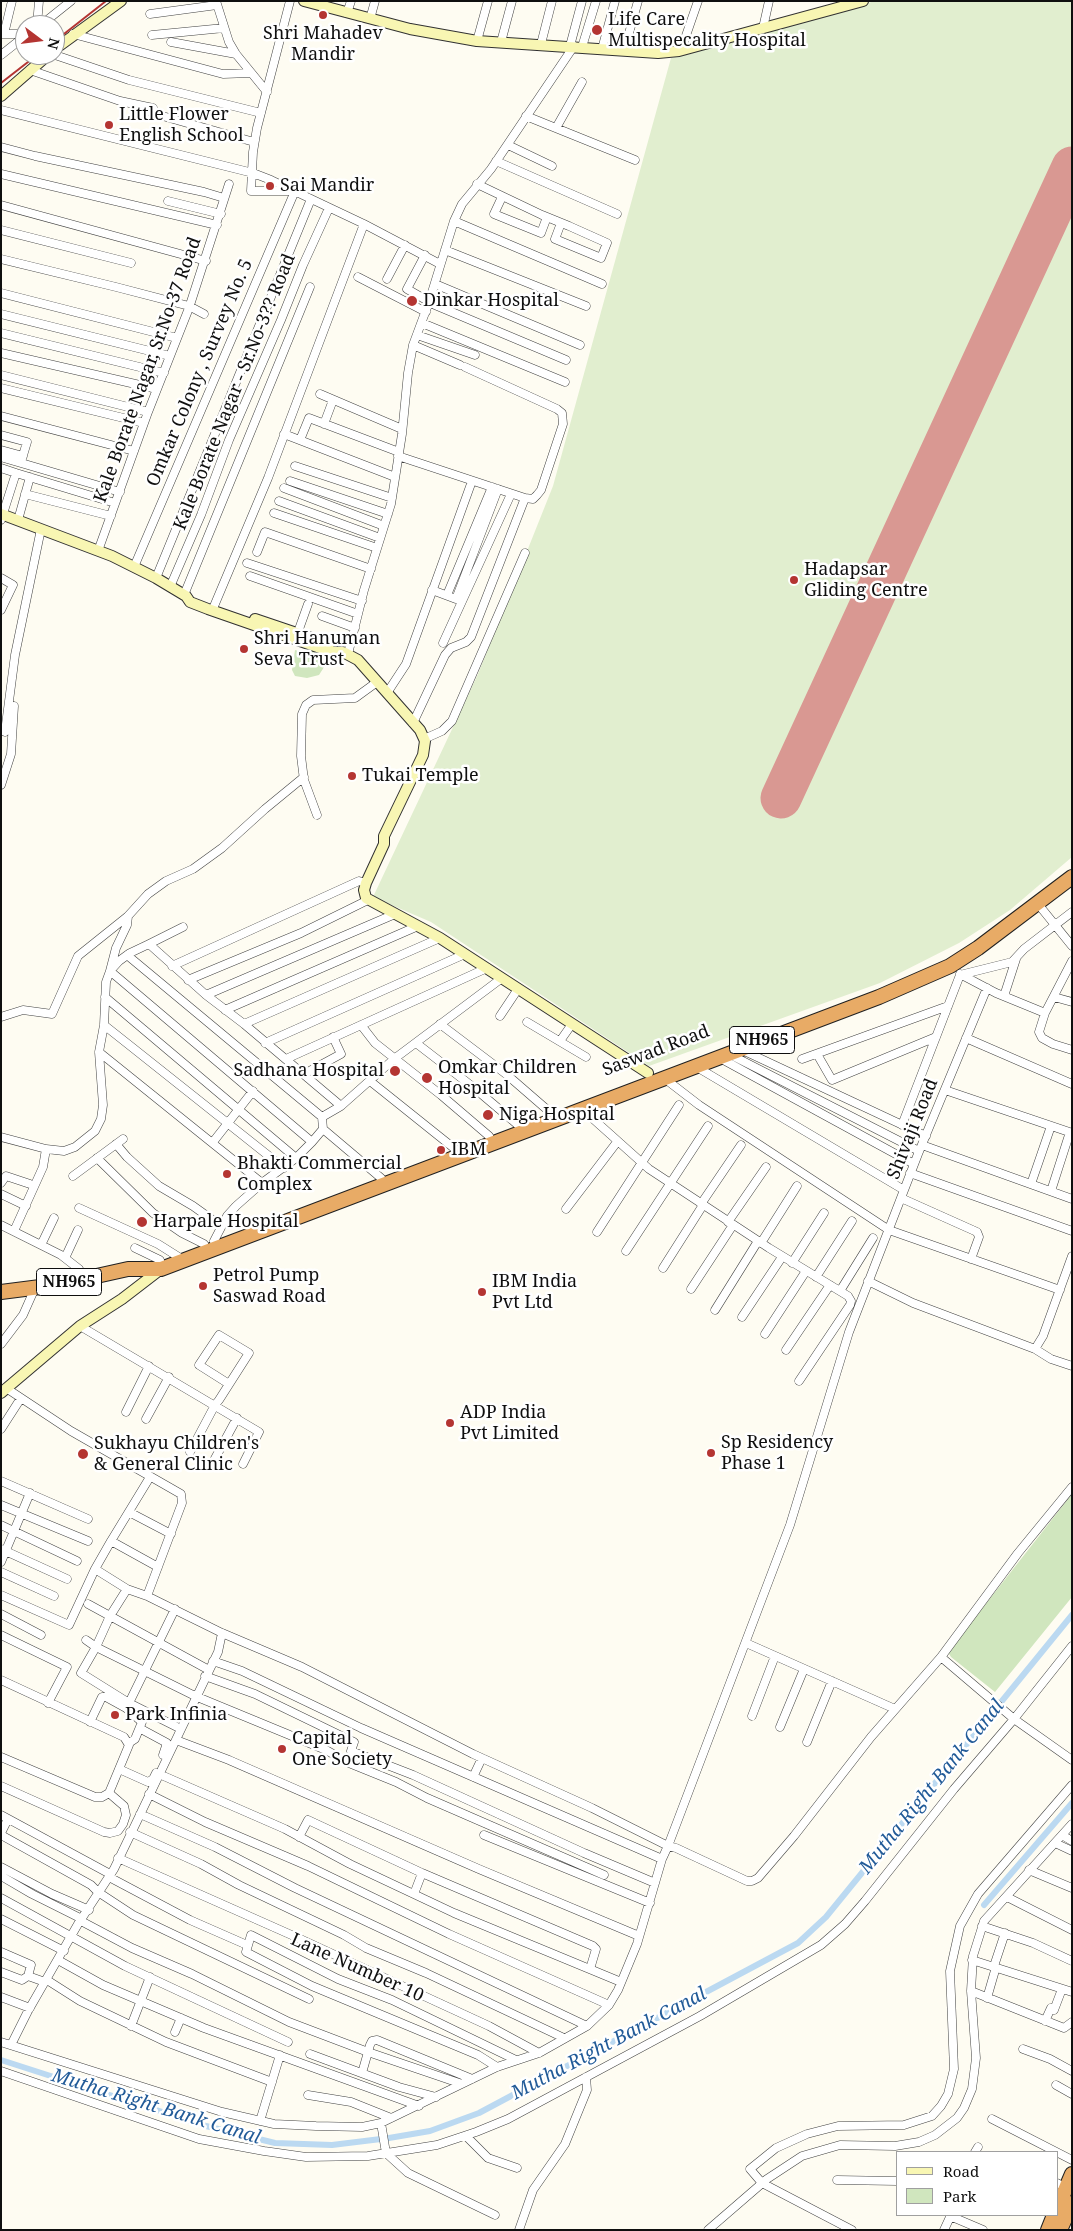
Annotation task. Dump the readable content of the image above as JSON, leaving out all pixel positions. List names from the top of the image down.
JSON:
{
  "streets": {
    "highway": ["NH965", "Saswad Road"],
    "street": [
      "Kale Borate Nagar, Sr.No-37 Road",
      "Omkar Colony , Survey No. 5",
      "Kale Borate Nagar - Sr.No-3?? Road",
      "Shivaji Road",
      "Lane Number 10"
    ]
  },
  "crossings": [
    ["Shivaji Road", "Lane Number 10"]
  ],
  "water": ["Mutha Right Bank Canal"],
  "places": [
    "Shri Mahadev Mandir",
    "Life Care Multispecality Hospital",
    "Little Flower English School",
    "Sai Mandir",
    "Dinkar Hospital",
    "Hadapsar Gliding Centre",
    "Shri Hanuman Seva Trust",
    "Tukai Temple",
    "Sadhana Hospital",
    "Omkar Children Hospital",
    "Niga Hospital",
    "IBM",
    "Bhakti Commercial Complex",
    "Harpale Hospital",
    "Petrol Pump Saswad Road",
    "IBM India Pvt Ltd",
    "ADP India Pvt Limited",
    "Sp Residency Phase 1",
    "Sukhayu Children's & General Clinic",
    "Park Infinia",
    "Capital One Society"
  ],
  "legend": ["Road", "Park"],
  "north": "right"
}
